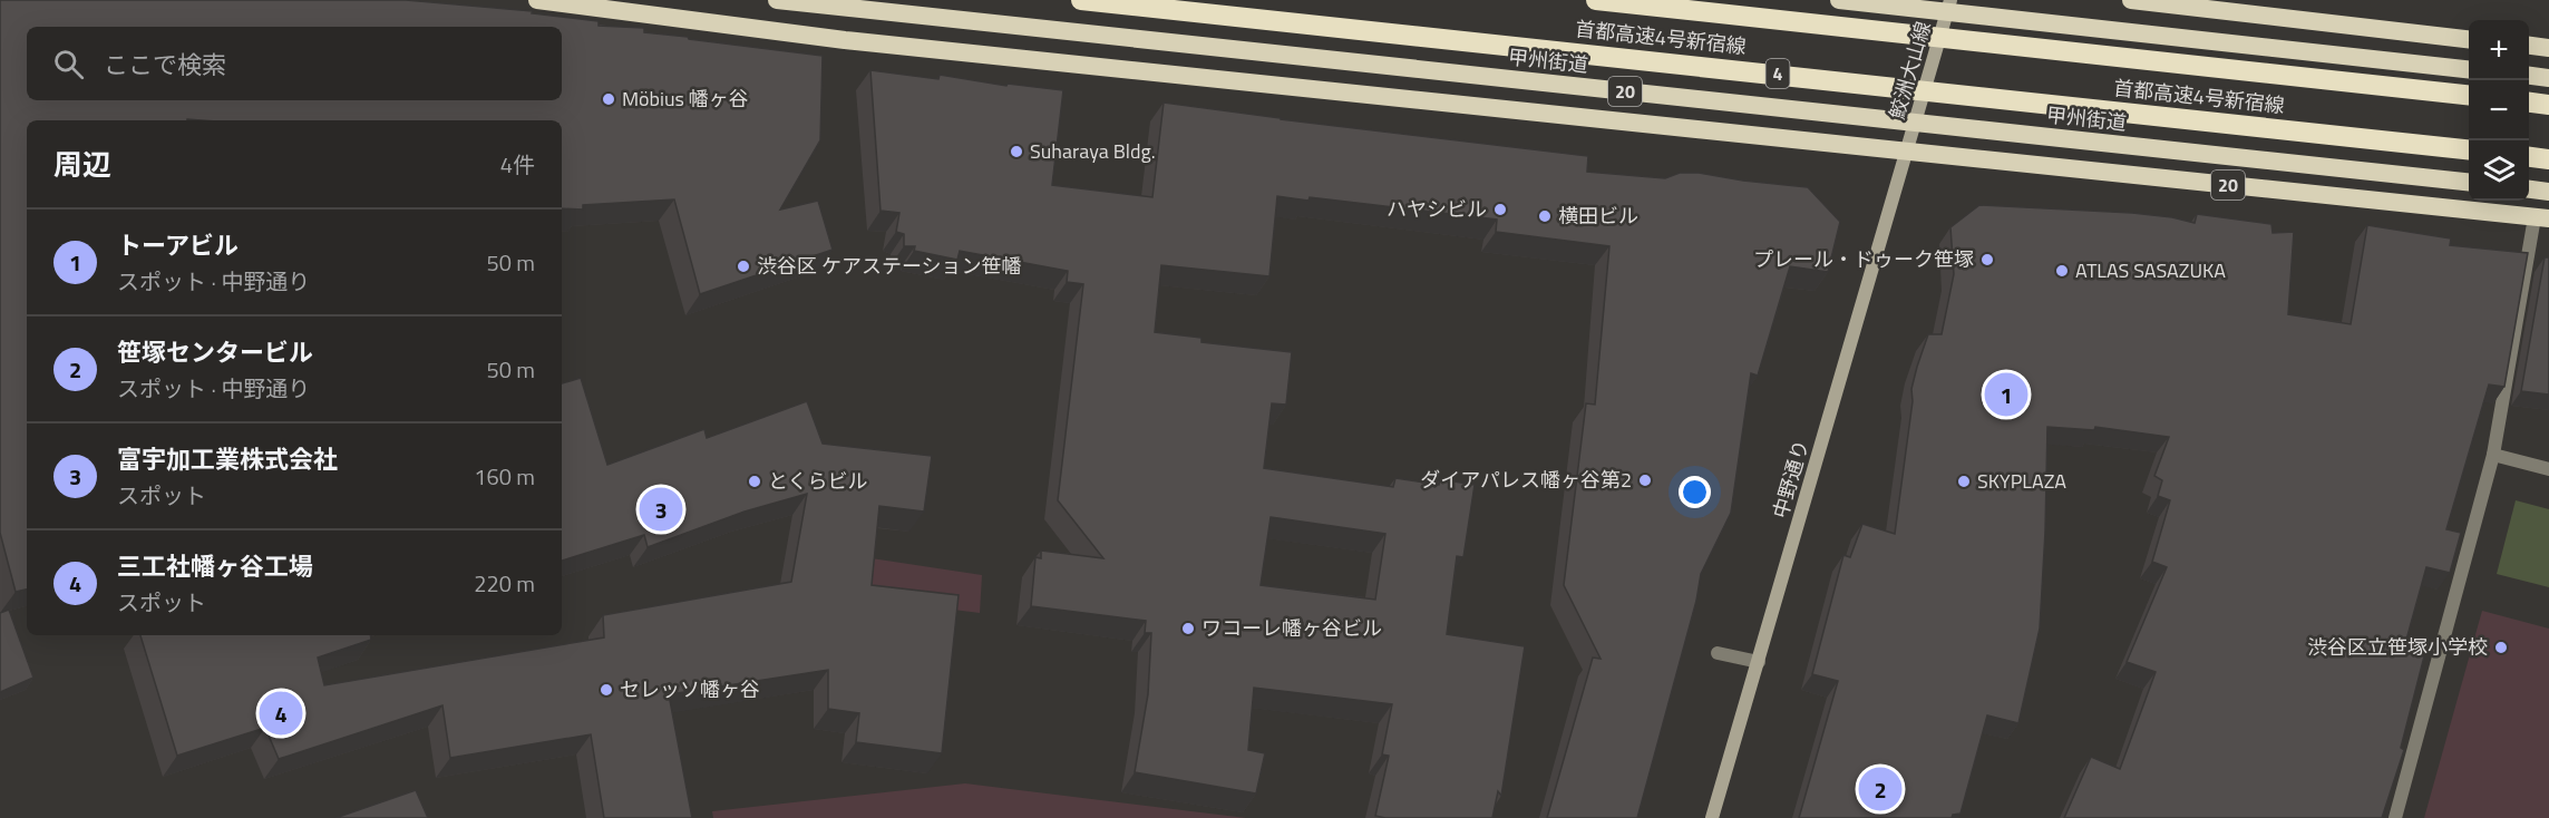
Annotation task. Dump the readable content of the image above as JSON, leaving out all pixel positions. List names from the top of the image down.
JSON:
{
  "streets": {
    "highway": [
      "首都高速4号新宿線",
      "甲州街道",
      "4",
      "20"
    ],
    "main road": ["鮫洲大山線", "中野通り"]
  },
  "crossings": [
    ["鮫洲大山線", "20"],
    ["鮫洲大山線", "中野通り"],
    ["20", "中野通り"]
  ],
  "places": [
    "Möbius 幡ヶ谷",
    "Suharaya Bldg.",
    "ハヤシビル",
    "横田ビル",
    "プレール・ドゥーク笹塚",
    "渋谷区 ケアステーション笹幡",
    "ATLAS SASAZUKA",
    "ダイアパレス幡ヶ谷第2",
    "とくらビル",
    "SKYPLAZA",
    "ワコーレ幡ヶ谷ビル",
    "渋谷区立笹塚小学校",
    "セレッソ幡ヶ谷"
  ],
  "page": {
    "map_buttons": ["+", "−"],
    "search": "ここで検索",
    "heading": ["周辺", "4件"],
    "list": [
      {
        "mark": "1",
        "name": "トーアビル",
        "note": "スポット · 中野通り",
        "value": "50 m"
      },
      {
        "mark": "2",
        "name": "笹塚センタービル",
        "note": "スポット · 中野通り",
        "value": "50 m"
      },
      {
        "mark": "3",
        "name": "富宇加工業株式会社",
        "note": "スポット",
        "value": "160 m"
      },
      {
        "mark": "4",
        "name": "三工社幡ヶ谷工場",
        "note": "スポット",
        "value": "220 m"
      }
    ],
    "pins": [
      "1",
      "3",
      "4",
      "2"
    ]
  }
}
